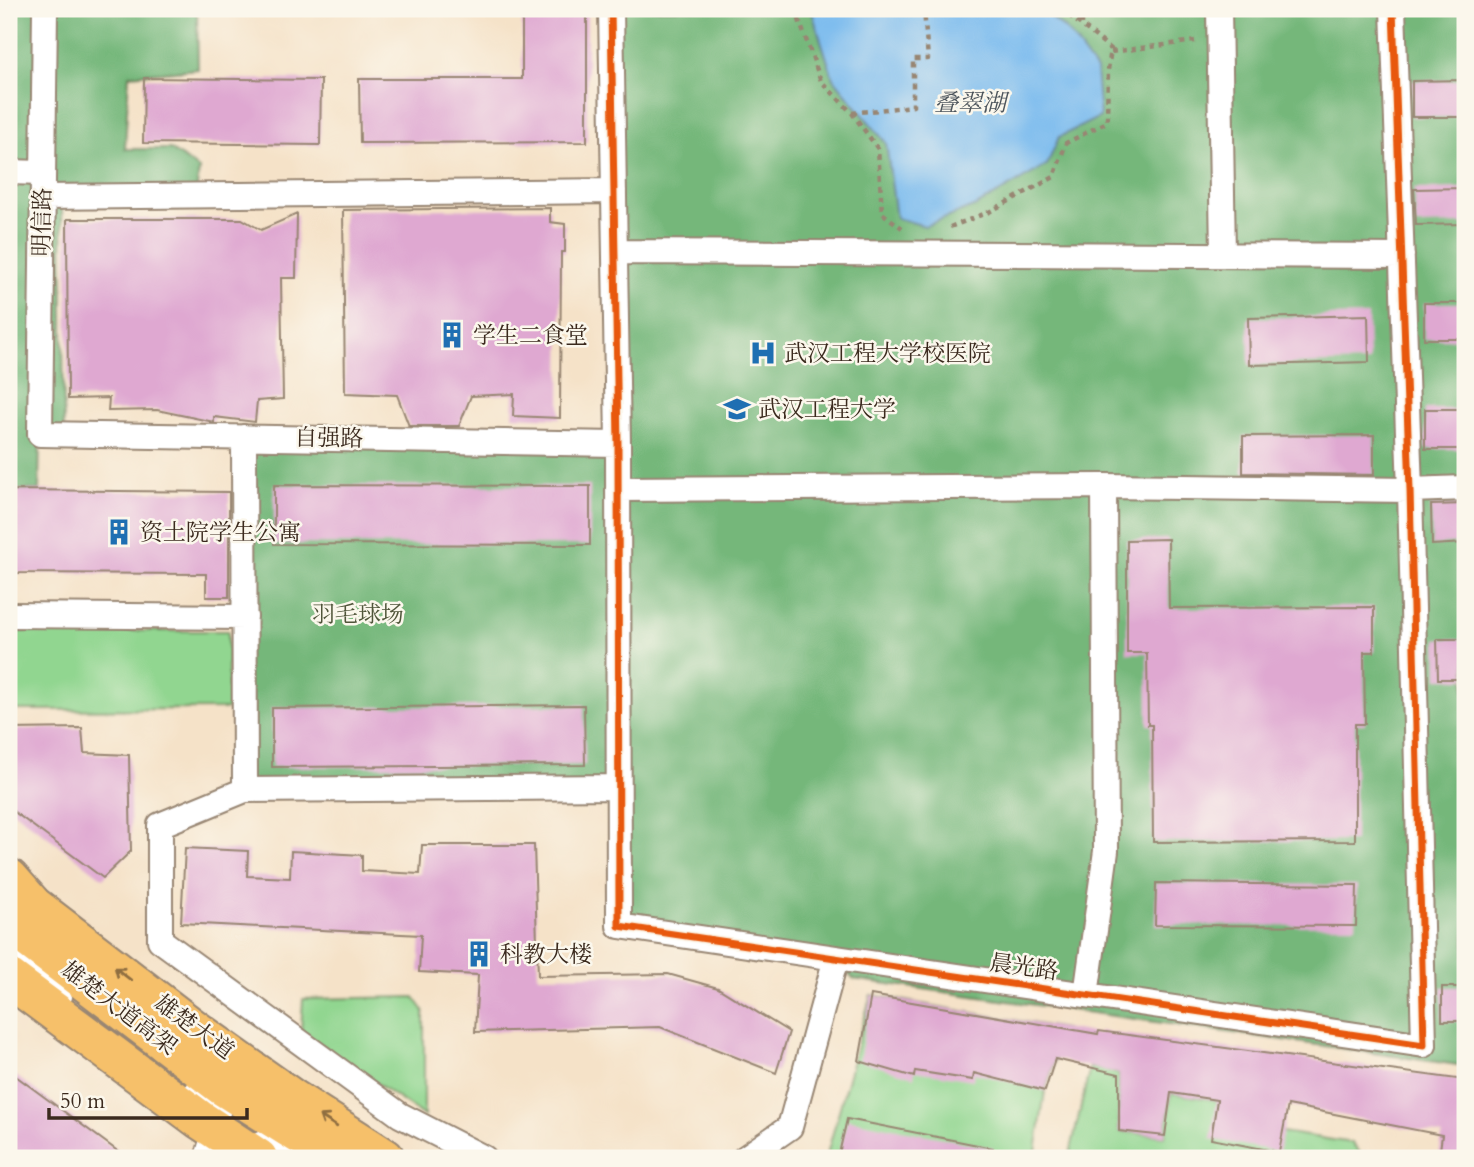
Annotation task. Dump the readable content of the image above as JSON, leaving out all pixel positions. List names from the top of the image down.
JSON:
{
  "streets": {
    "main road": ["雄楚大道高架", "雄楚大道"],
    "street": ["明信路", "自强路", "晨光路"]
  },
  "crossings": [
    ["明信路", "自强路"],
    ["雄楚大道高架", "雄楚大道"]
  ],
  "water": ["叠翠湖"],
  "parks": ["羽毛球场"],
  "places": {
    "building": ["学生二食堂", "资土院学生公寓", "科教大楼"],
    "hospital": ["武汉工程大学校医院"],
    "school or university": ["武汉工程大学"]
  },
  "scale_bar": "50 m"
}
